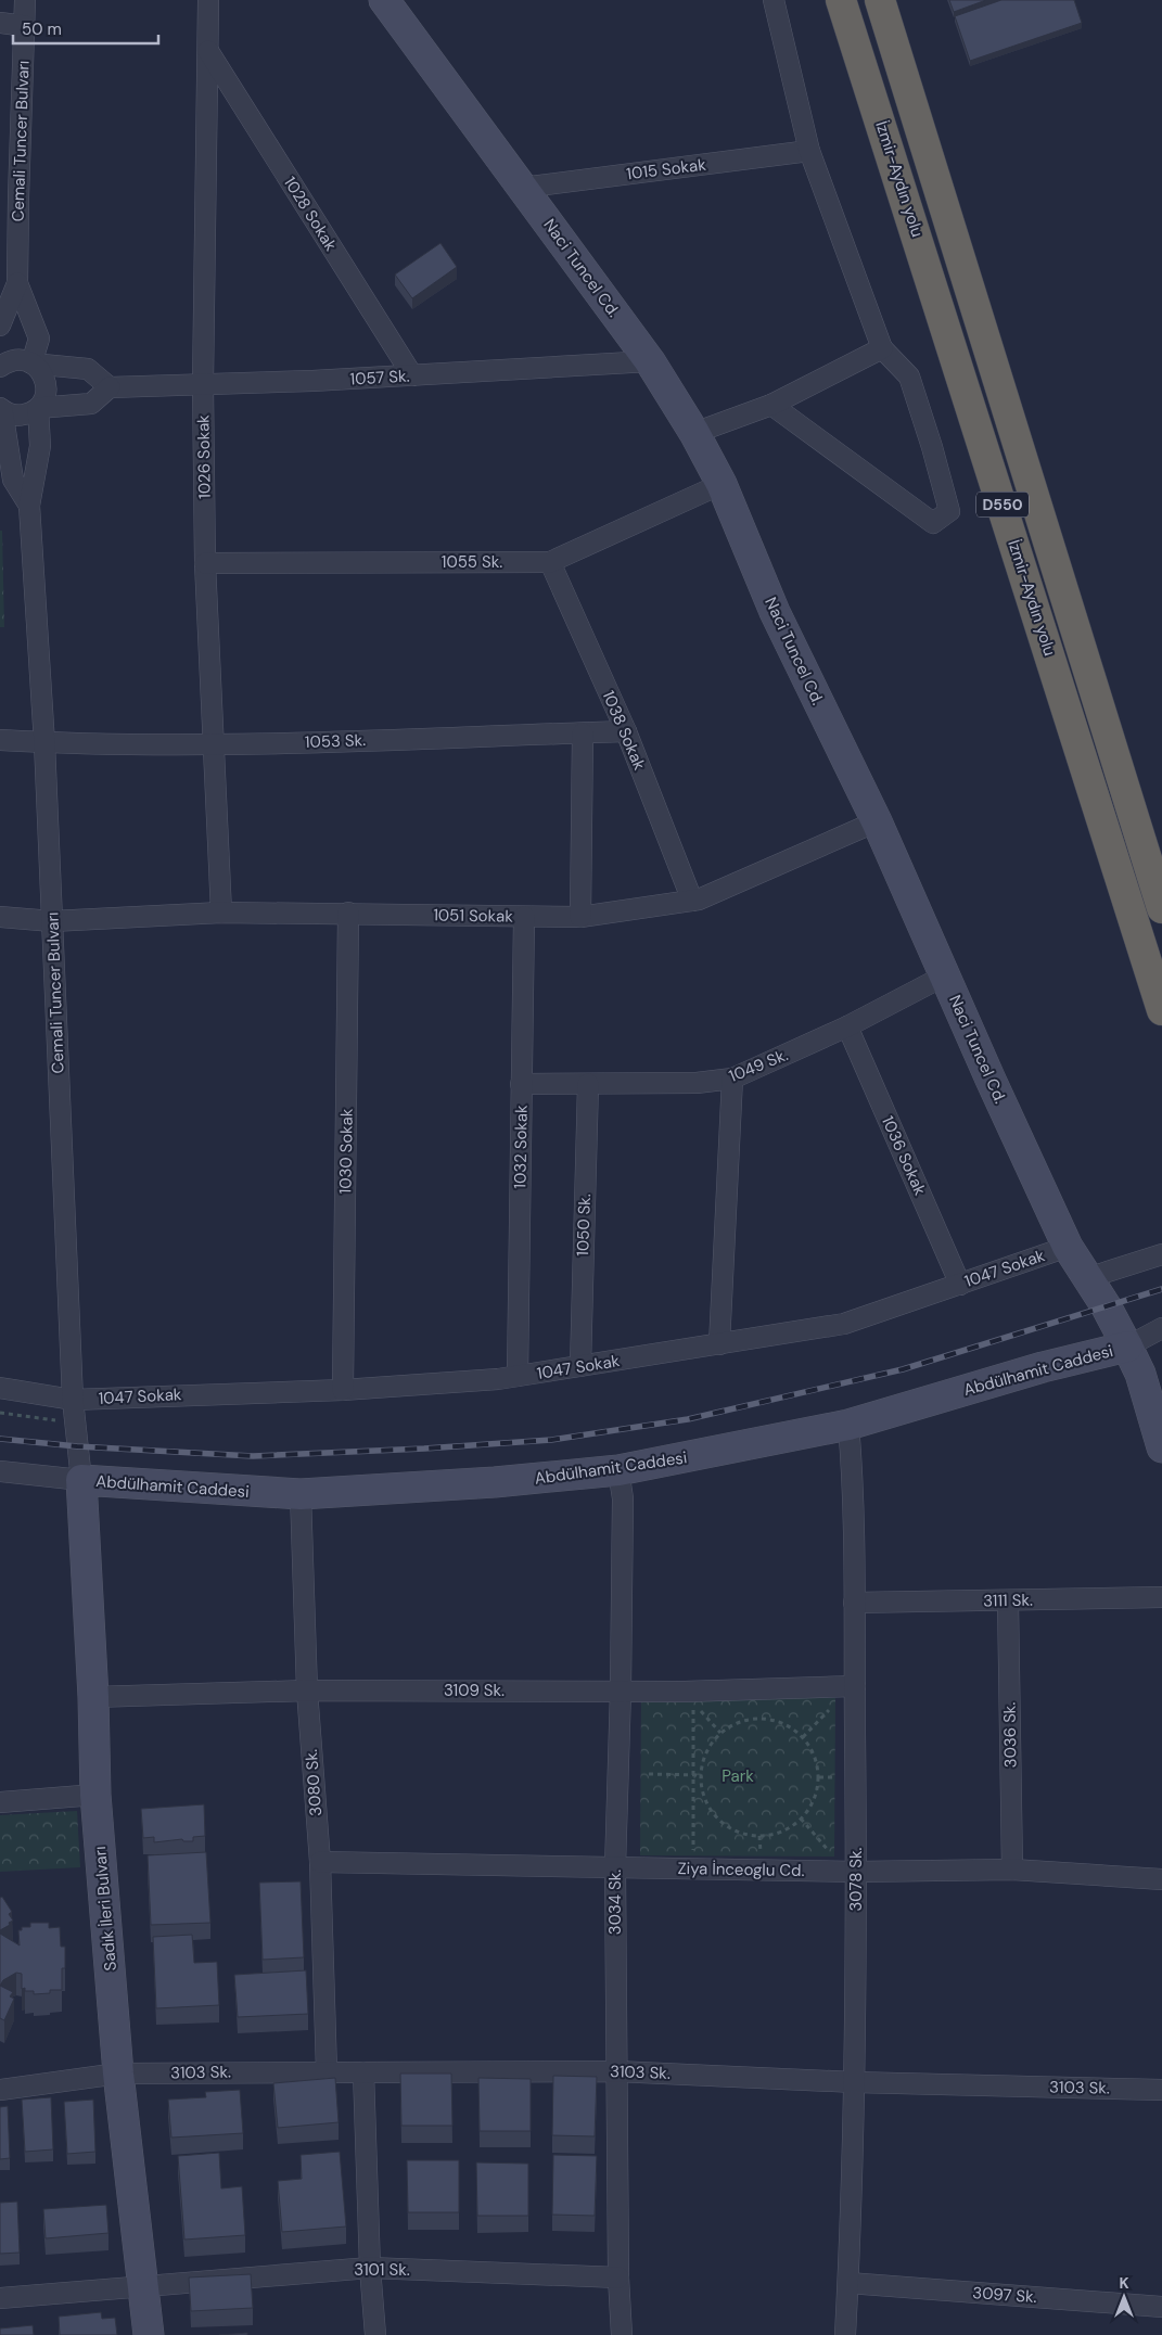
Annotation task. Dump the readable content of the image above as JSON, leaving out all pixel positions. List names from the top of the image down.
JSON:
{
  "streets": {
    "highway": ["İzmir-Aydın yolu", "D550"],
    "main road": ["Naci Tuncel Cd.", "Abdülhamit Caddesi", "Sadık İleri Bulvarı"],
    "street": [
      "Cemali Tuncer Bulvarı",
      "1015 Sokak",
      "1028 Sokak",
      "1057 Sk.",
      "1026 Sokak",
      "1055 Sk.",
      "1038 Sokak",
      "1053 Sk.",
      "1051 Sokak",
      "1049 Sk.",
      "1032 Sokak",
      "1030 Sokak",
      "1036 Sokak",
      "1050 Sk.",
      "1047 Sokak",
      "3111 Sk.",
      "3109 Sk.",
      "3036 Sk.",
      "3080 Sk.",
      "Ziya İnceoglu Cd.",
      "3078 Sk.",
      "3034 Sk.",
      "3103 Sk.",
      "3101 Sk.",
      "3097 Sk."
    ]
  },
  "crossings": [
    ["Cemali Tuncer Bulvarı", "1053 Sk."],
    ["Cemali Tuncer Bulvarı", "1051 Sokak"],
    ["Cemali Tuncer Bulvarı", "1047 Sokak"],
    ["Cemali Tuncer Bulvarı", "Abdülhamit Caddesi"],
    ["Cemali Tuncer Bulvarı", "Sadık İleri Bulvarı"],
    ["1015 Sokak", "Naci Tuncel Cd."],
    ["1028 Sokak", "1057 Sk."],
    ["1028 Sokak", "1026 Sokak"],
    ["Naci Tuncel Cd.", "1057 Sk."],
    ["Naci Tuncel Cd.", "1055 Sk."],
    ["Naci Tuncel Cd.", "1051 Sokak"],
    ["Naci Tuncel Cd.", "1049 Sk."],
    ["Naci Tuncel Cd.", "1047 Sokak"],
    ["Naci Tuncel Cd.", "Abdülhamit Caddesi"],
    ["1057 Sk.", "1026 Sokak"],
    ["1026 Sokak", "1055 Sk."],
    ["1026 Sokak", "1053 Sk."],
    ["1026 Sokak", "1051 Sokak"],
    ["1055 Sk.", "1038 Sokak"],
    ["1038 Sokak", "1053 Sk."],
    ["1038 Sokak", "1051 Sokak"],
    ["1051 Sokak", "1032 Sokak"],
    ["1051 Sokak", "1030 Sokak"],
    ["1049 Sk.", "1032 Sokak"],
    ["1049 Sk.", "1036 Sokak"],
    ["1049 Sk.", "1050 Sk."],
    ["1032 Sokak", "1047 Sokak"],
    ["1030 Sokak", "1047 Sokak"],
    ["1036 Sokak", "1047 Sokak"],
    ["1050 Sk.", "1047 Sokak"],
    ["Abdülhamit Caddesi", "3080 Sk."],
    ["Abdülhamit Caddesi", "3078 Sk."],
    ["Abdülhamit Caddesi", "3034 Sk."],
    ["Abdülhamit Caddesi", "Sadık İleri Bulvarı"],
    ["3111 Sk.", "3036 Sk."],
    ["3111 Sk.", "3078 Sk."],
    ["3109 Sk.", "3080 Sk."],
    ["3109 Sk.", "3078 Sk."],
    ["3109 Sk.", "3034 Sk."],
    ["3109 Sk.", "Sadık İleri Bulvarı"],
    ["3036 Sk.", "Ziya İnceoglu Cd."],
    ["3080 Sk.", "Ziya İnceoglu Cd."],
    ["3080 Sk.", "3103 Sk."],
    ["Ziya İnceoglu Cd.", "3078 Sk."],
    ["Ziya İnceoglu Cd.", "3034 Sk."],
    ["3078 Sk.", "3103 Sk."],
    ["3078 Sk.", "3097 Sk."],
    ["3034 Sk.", "3103 Sk."],
    ["3034 Sk.", "3101 Sk."],
    ["Sadık İleri Bulvarı", "3103 Sk."],
    ["Sadık İleri Bulvarı", "3101 Sk."]
  ],
  "parks": ["Park"],
  "scale_bar": "50 m",
  "north": "top"
}
